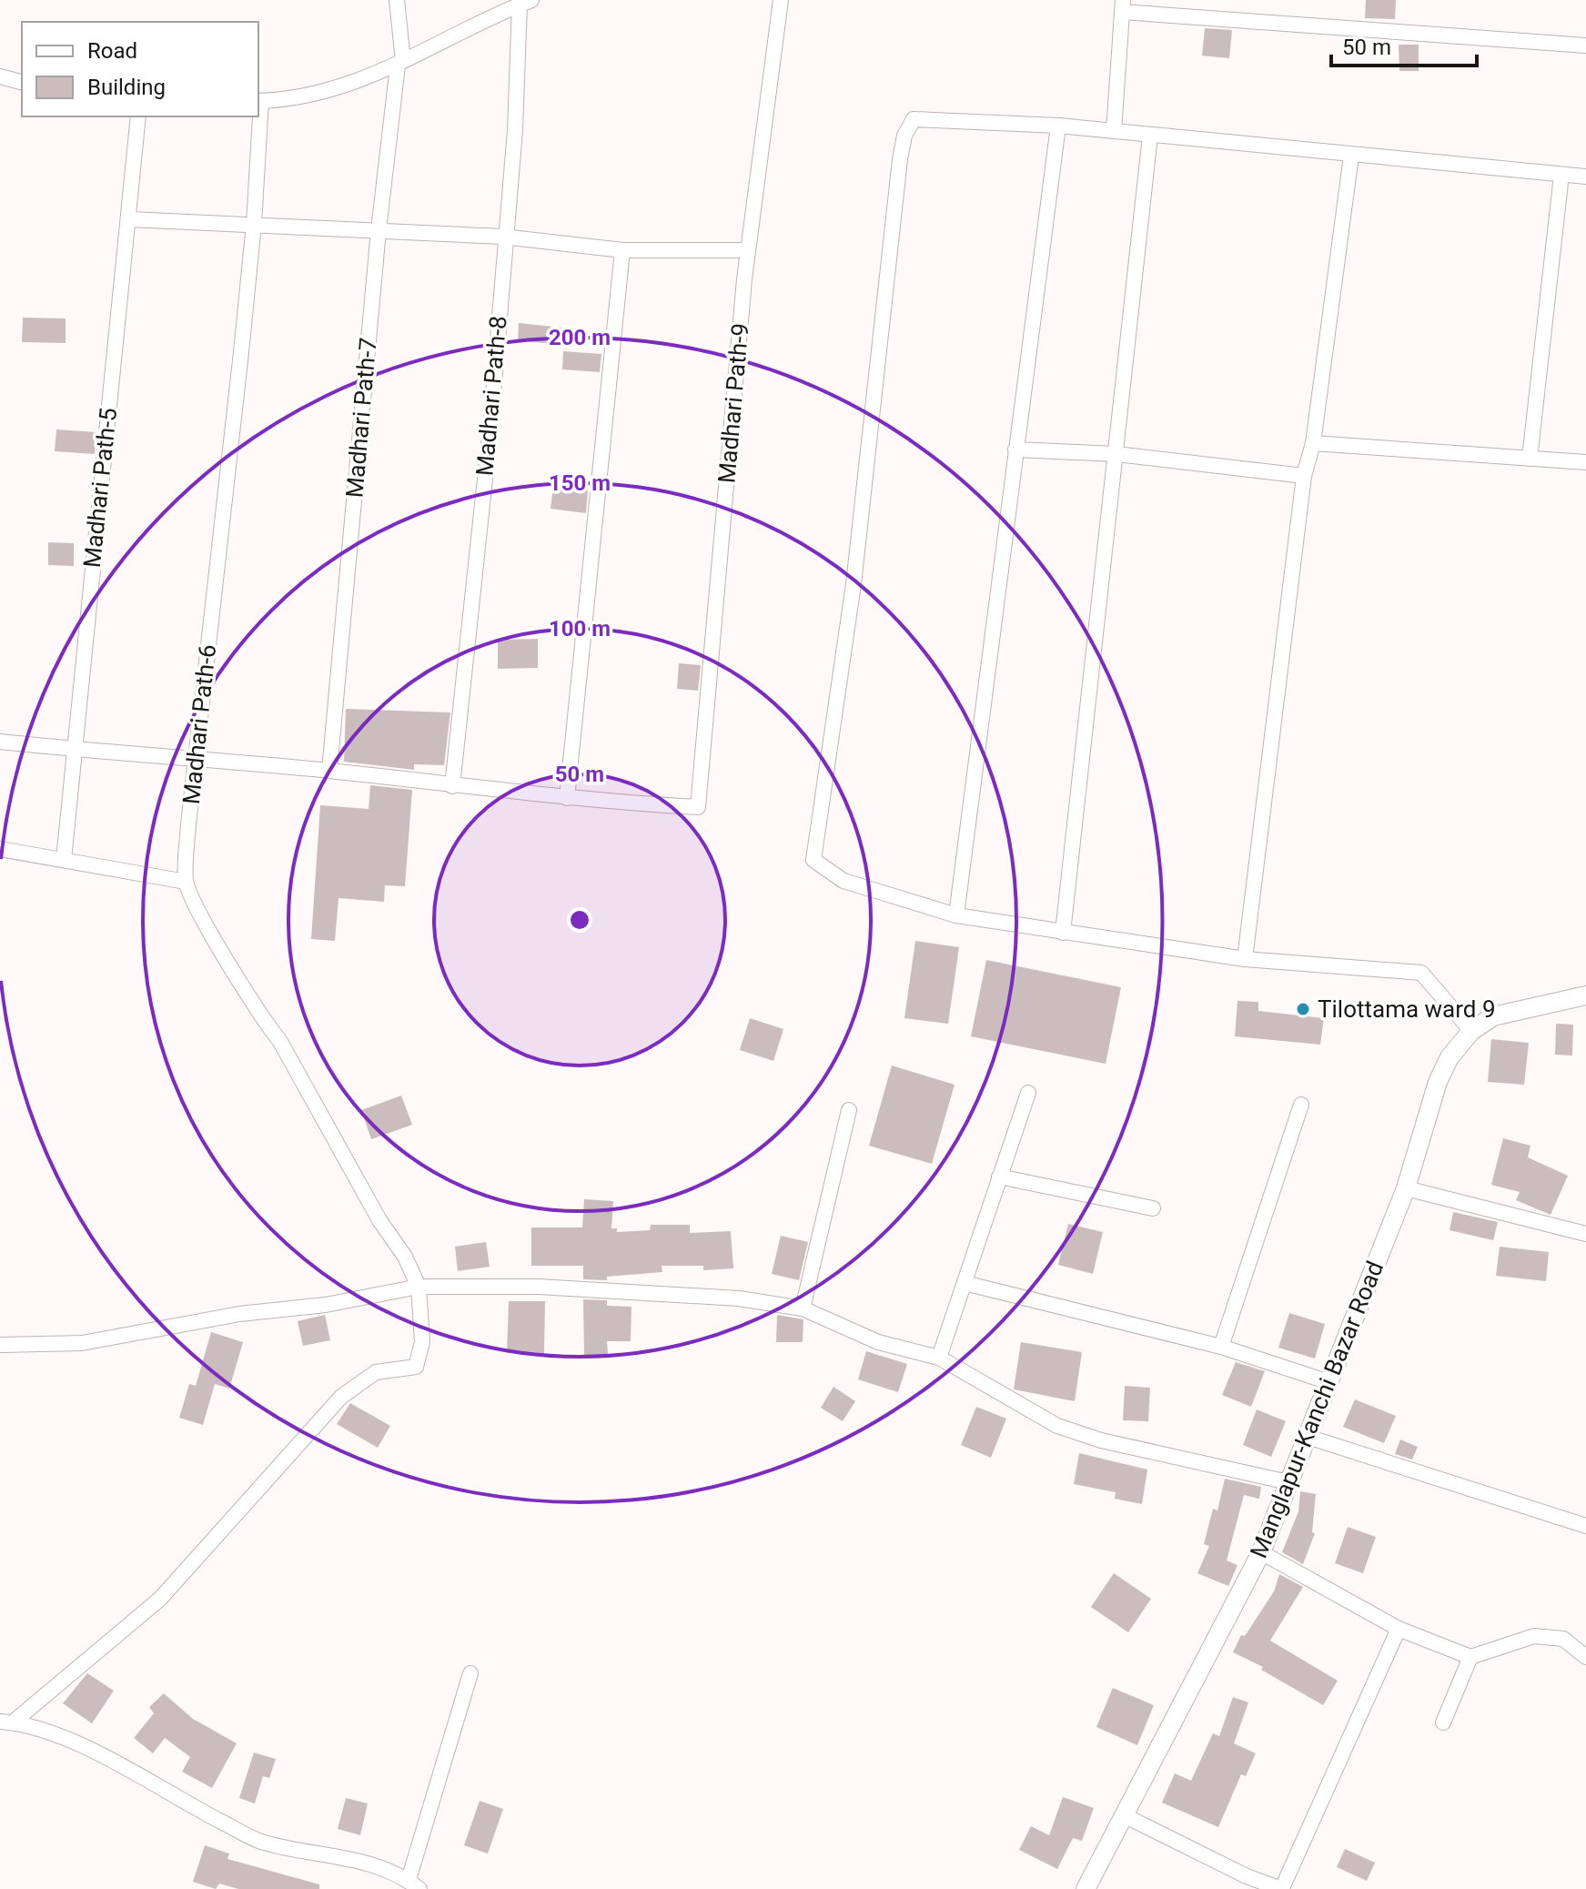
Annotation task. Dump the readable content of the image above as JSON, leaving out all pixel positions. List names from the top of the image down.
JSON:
{
  "streets": {
    "street": [
      "Madhari Path-8",
      "Madhari Path-9",
      "Madhari Path-7",
      "Madhari Path-5",
      "Madhari Path-6",
      "Manglapur-Kanchi Bazar Road"
    ]
  },
  "places": ["Tilottama ward 9"],
  "legend": ["Road", "Building"],
  "scale_bar": "50 m",
  "rings": [
    "200 m",
    "150 m",
    "100 m",
    "50 m"
  ]
}
